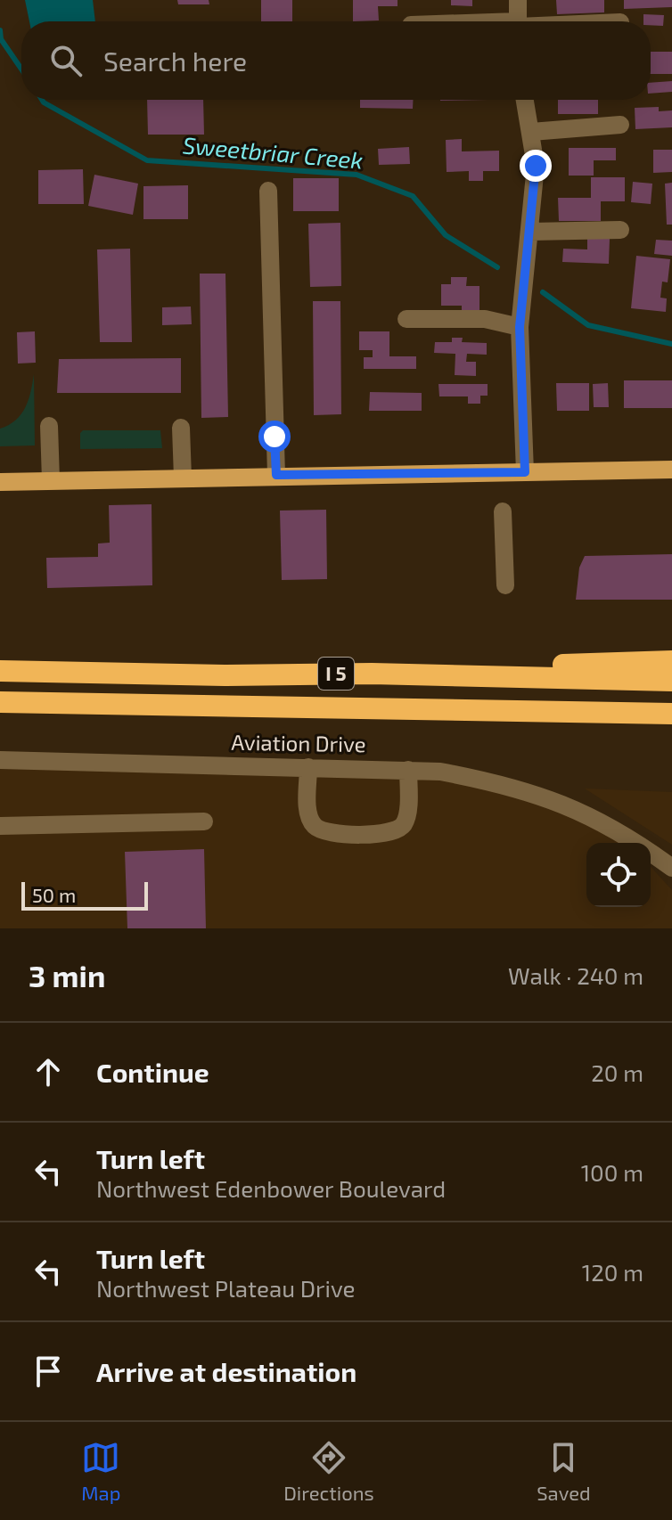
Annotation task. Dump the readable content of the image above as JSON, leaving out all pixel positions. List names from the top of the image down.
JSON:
{
  "streets": {
    "highway": ["I 5"],
    "street": ["Aviation Drive"]
  },
  "water": ["Sweetbriar Creek"],
  "scale_bar": "50 m",
  "page": {
    "search": "Search here",
    "scale": "50 m",
    "heading": ["3 min", "Walk · 240 m"],
    "list": [
      ["Continue", "20 m"],
      ["Turn left", "Northwest Edenbower Boulevard", "100 m"],
      ["Turn left", "Northwest Plateau Drive", "120 m"],
      "Arrive at destination"
    ],
    "nav": ["Map", "Directions", "Saved"]
  }
}
